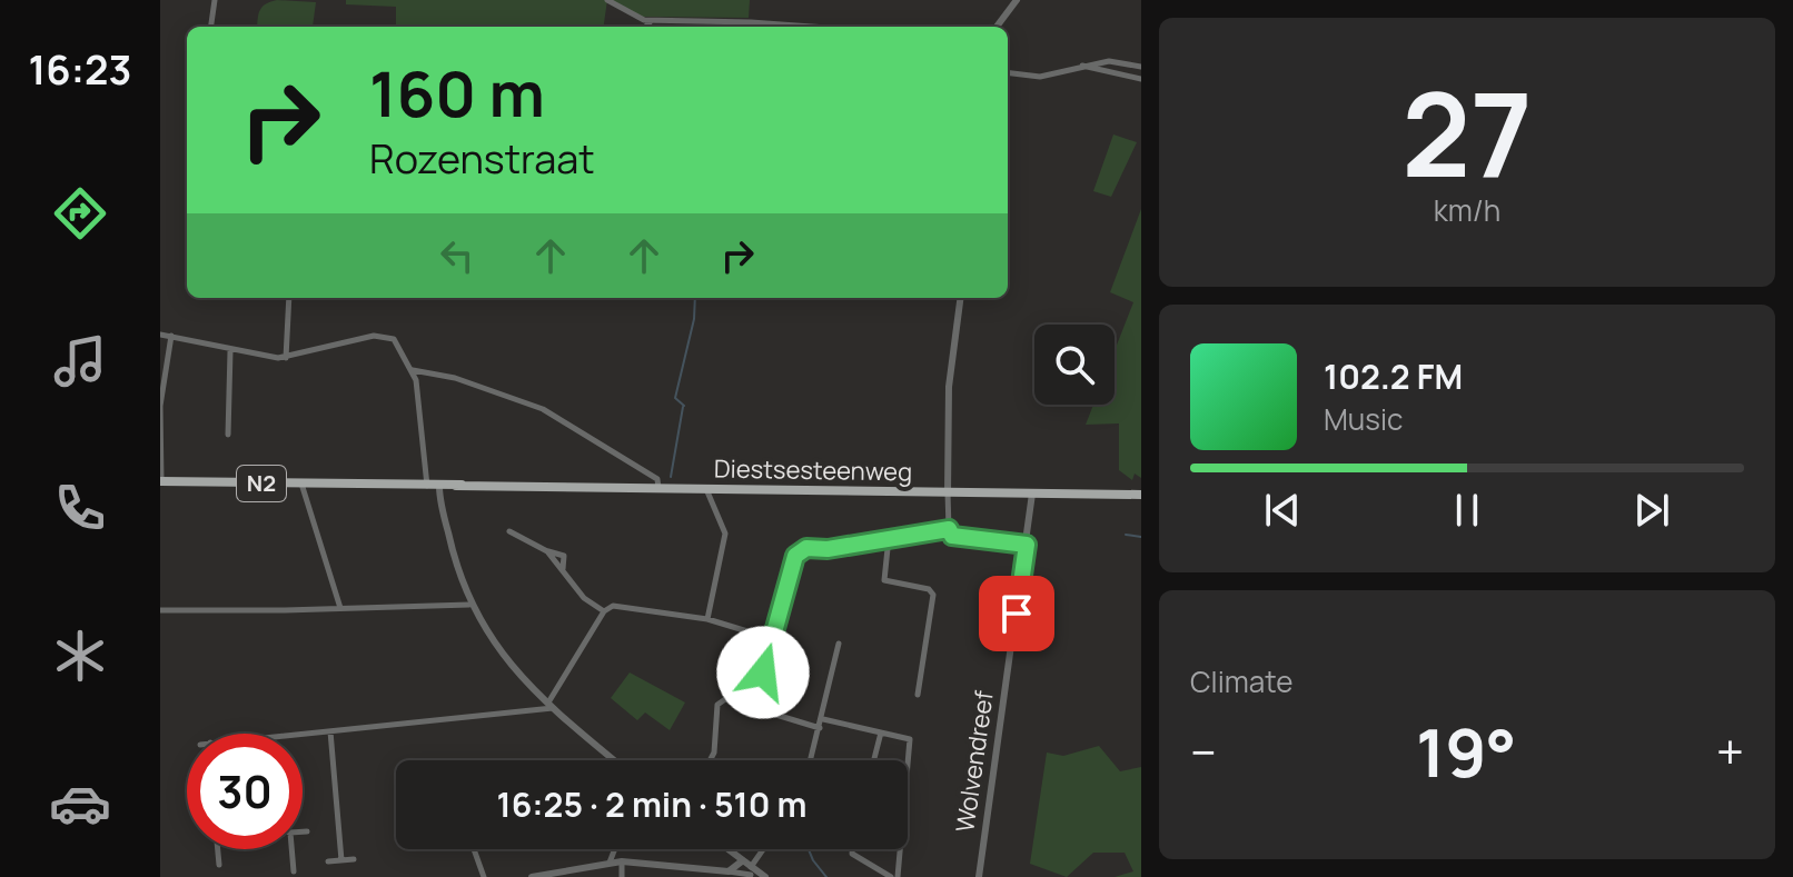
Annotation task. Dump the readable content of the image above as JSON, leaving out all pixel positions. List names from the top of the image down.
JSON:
{
  "streets": {
    "main road": ["Diestsesteenweg", "N2"],
    "street": ["Wolvendreef"]
  },
  "crossings": [
    ["Diestsesteenweg", "Wolvendreef"]
  ],
  "page": {
    "tabs": "16:23",
    "tile": [
      ["27", "km/h"],
      "Climate"
    ],
    "turn": ["160 m", "Rozenstraat"],
    "song": ["102.2 FM", "Music"],
    "heat": ["−", "19°", "+"],
    "limit": "30",
    "trip": "16:25 · 2 min · 510 m"
  }
}
